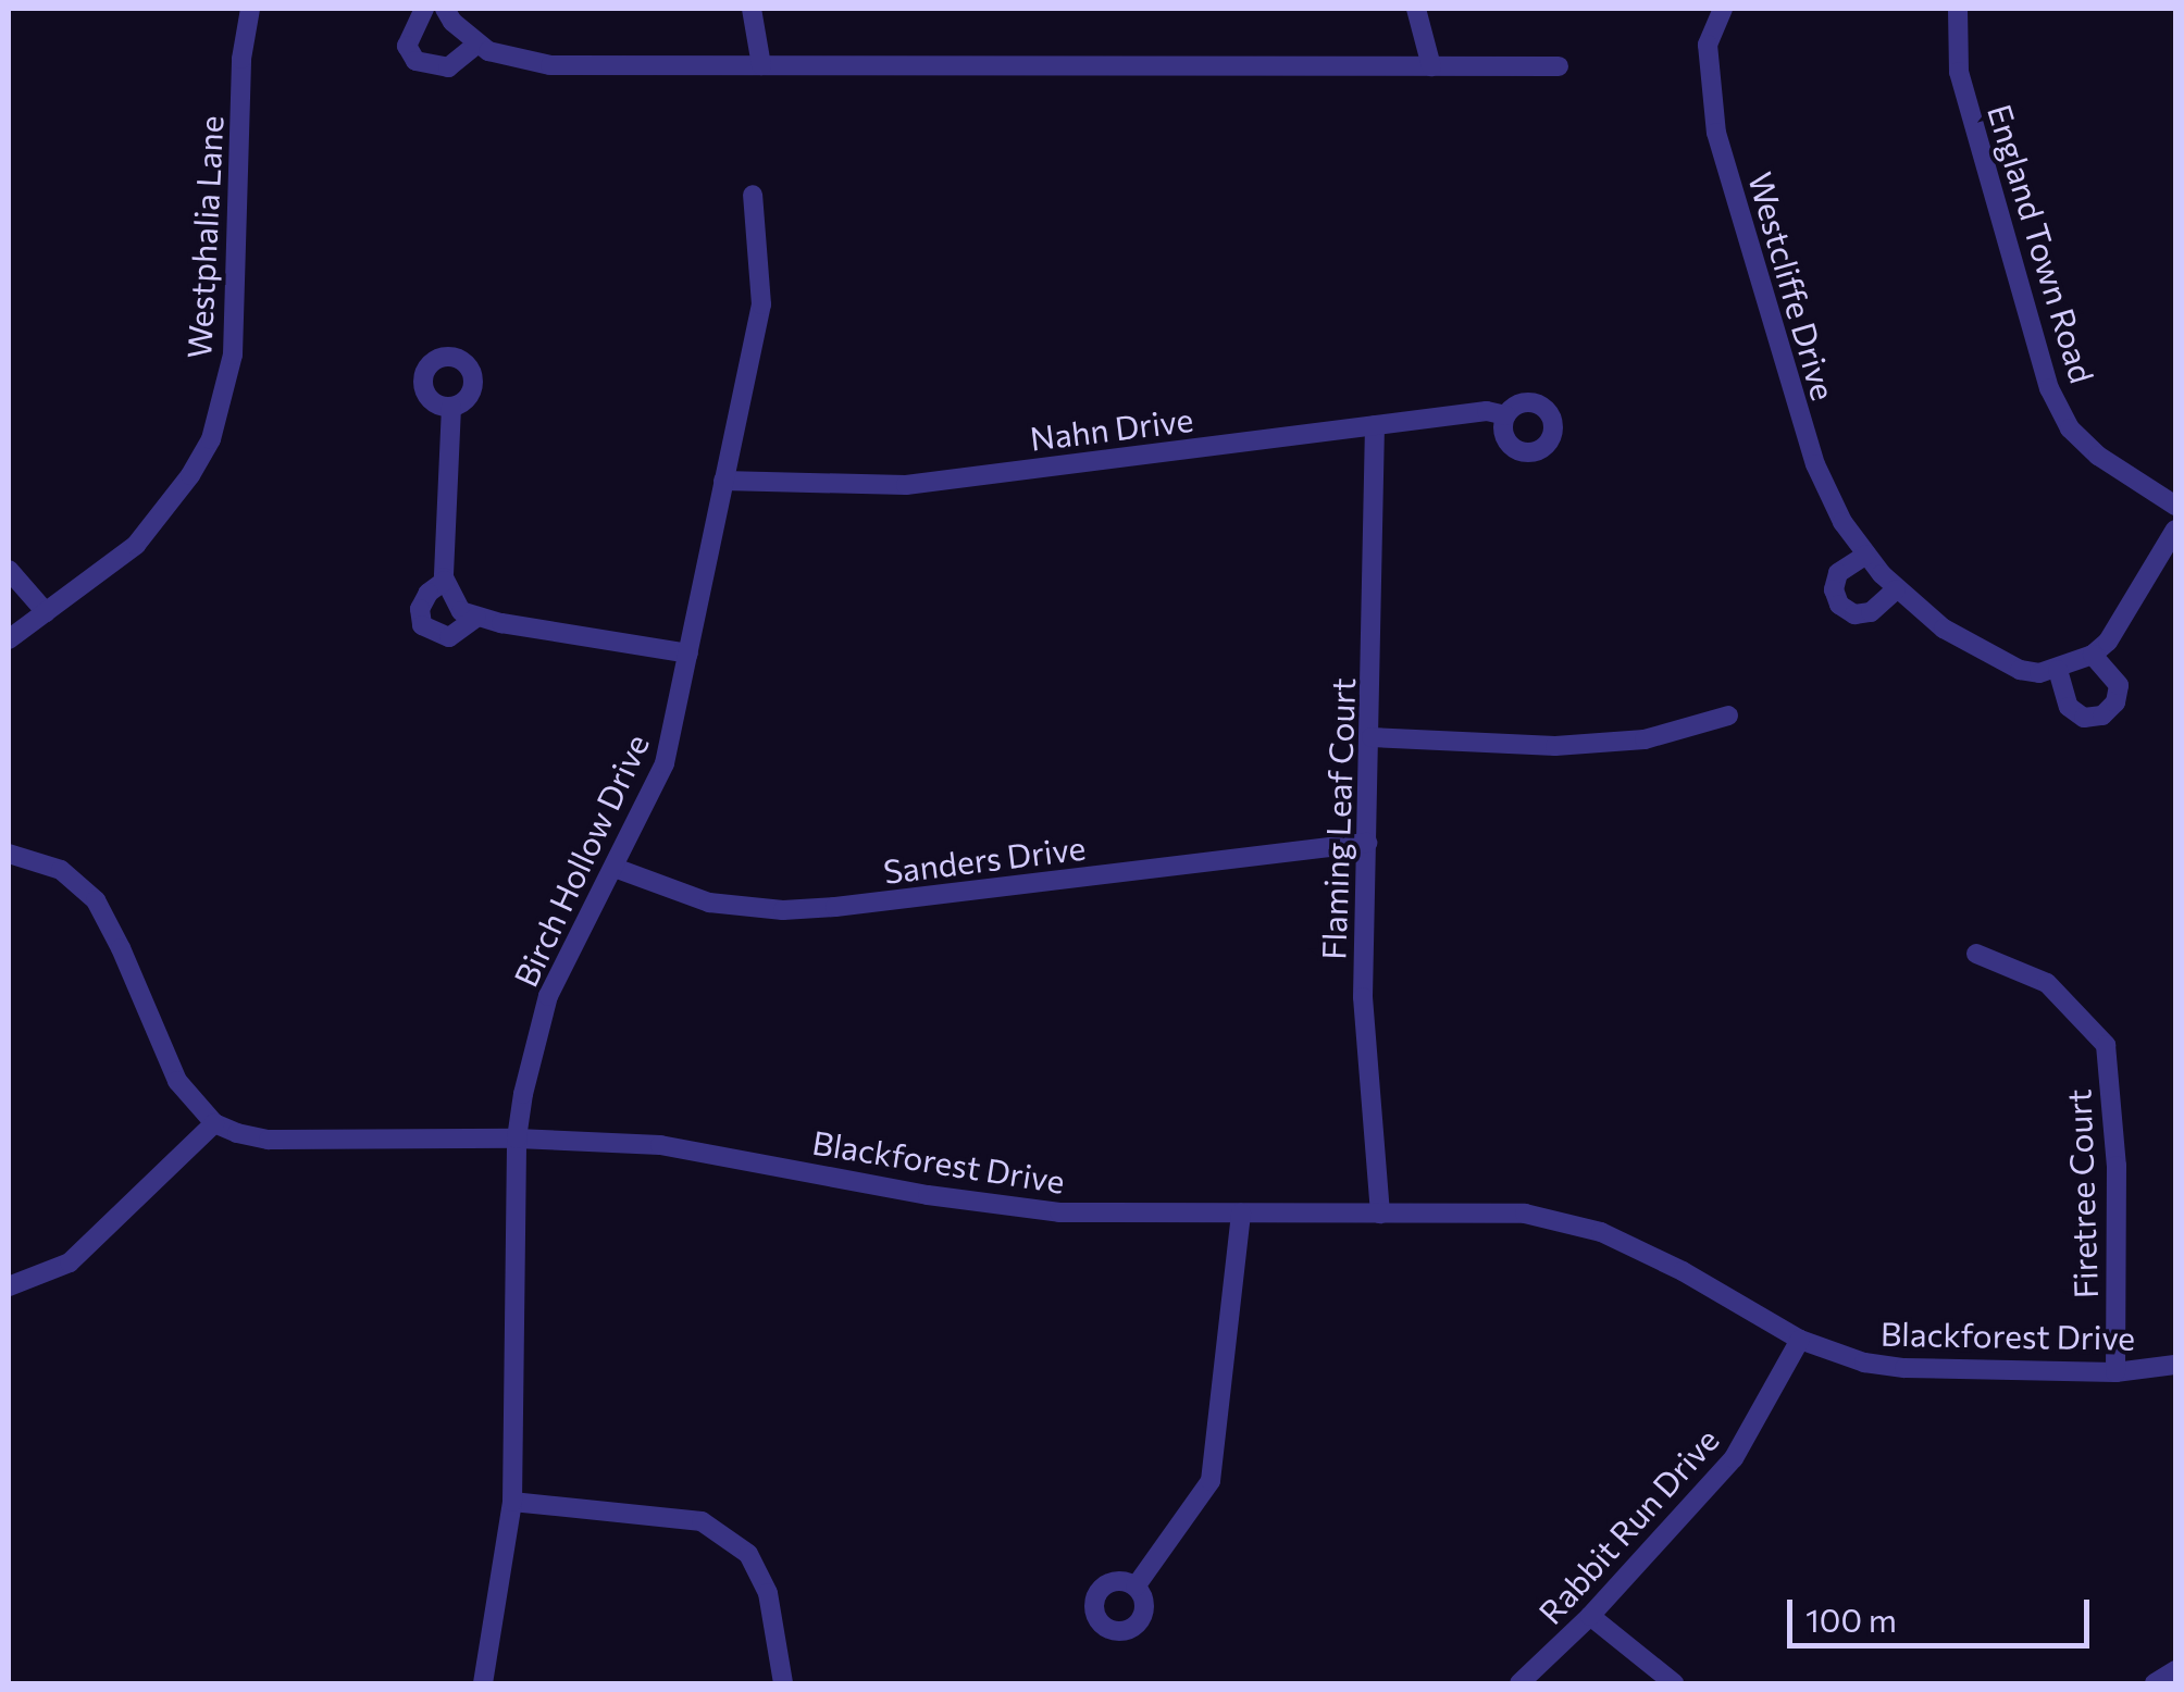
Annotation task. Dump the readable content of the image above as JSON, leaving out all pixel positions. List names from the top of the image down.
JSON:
{
  "streets": {
    "street": [
      "Westphalia Lane",
      "England Town Road",
      "Westcliffe Drive",
      "Nahn Drive",
      "Flaming Leaf Court",
      "Sanders Drive",
      "Birch Hollow Drive",
      "Blackforest Drive",
      "Firetree Court",
      "Rabbit Run Drive"
    ]
  },
  "crossings": [
    ["Nahn Drive", "Flaming Leaf Court"],
    ["Nahn Drive", "Birch Hollow Drive"],
    ["Flaming Leaf Court", "Sanders Drive"],
    ["Flaming Leaf Court", "Blackforest Drive"],
    ["Sanders Drive", "Birch Hollow Drive"],
    ["Birch Hollow Drive", "Blackforest Drive"],
    ["Blackforest Drive", "Firetree Court"],
    ["Blackforest Drive", "Rabbit Run Drive"]
  ],
  "scale_bar": "100 m"
}
